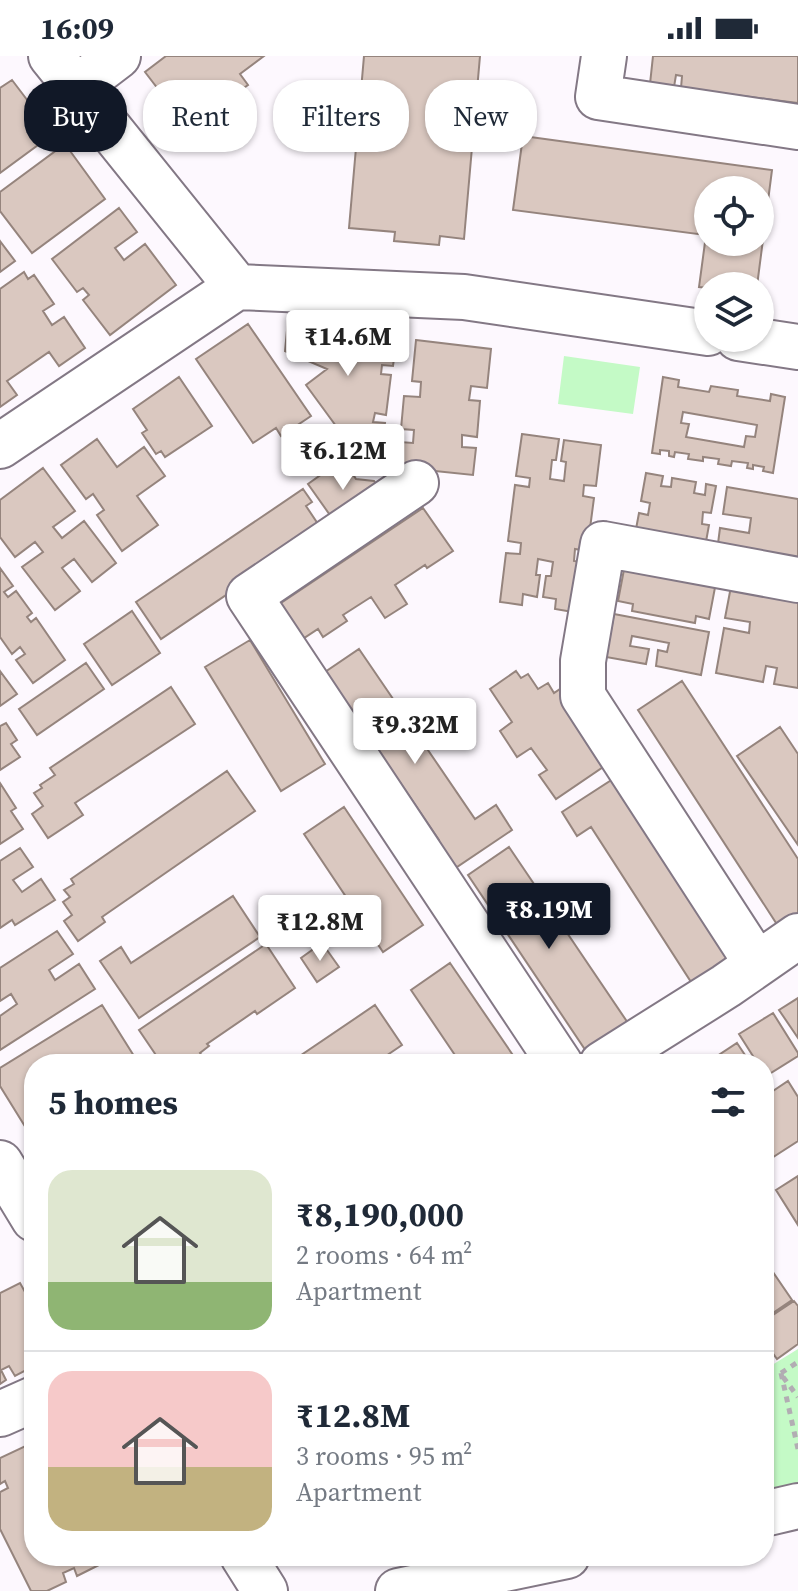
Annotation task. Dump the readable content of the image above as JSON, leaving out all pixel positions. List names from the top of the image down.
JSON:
{
  "page": {
    "status": "16:09",
    "chip": [
      "Buy",
      "Rent",
      "Filters",
      "New"
    ],
    "price": [
      "₹14.6M",
      "₹6.12M",
      "₹9.32M",
      "₹8.19M",
      "₹12.8M"
    ],
    "heading": "5 homes",
    "list": [
      {
        "name": "₹8,190,000",
        "note": "2 rooms · 64 m² · Apartment"
      },
      {
        "name": "₹12.8M",
        "note": "3 rooms · 95 m² · Apartment"
      }
    ]
  }
}
